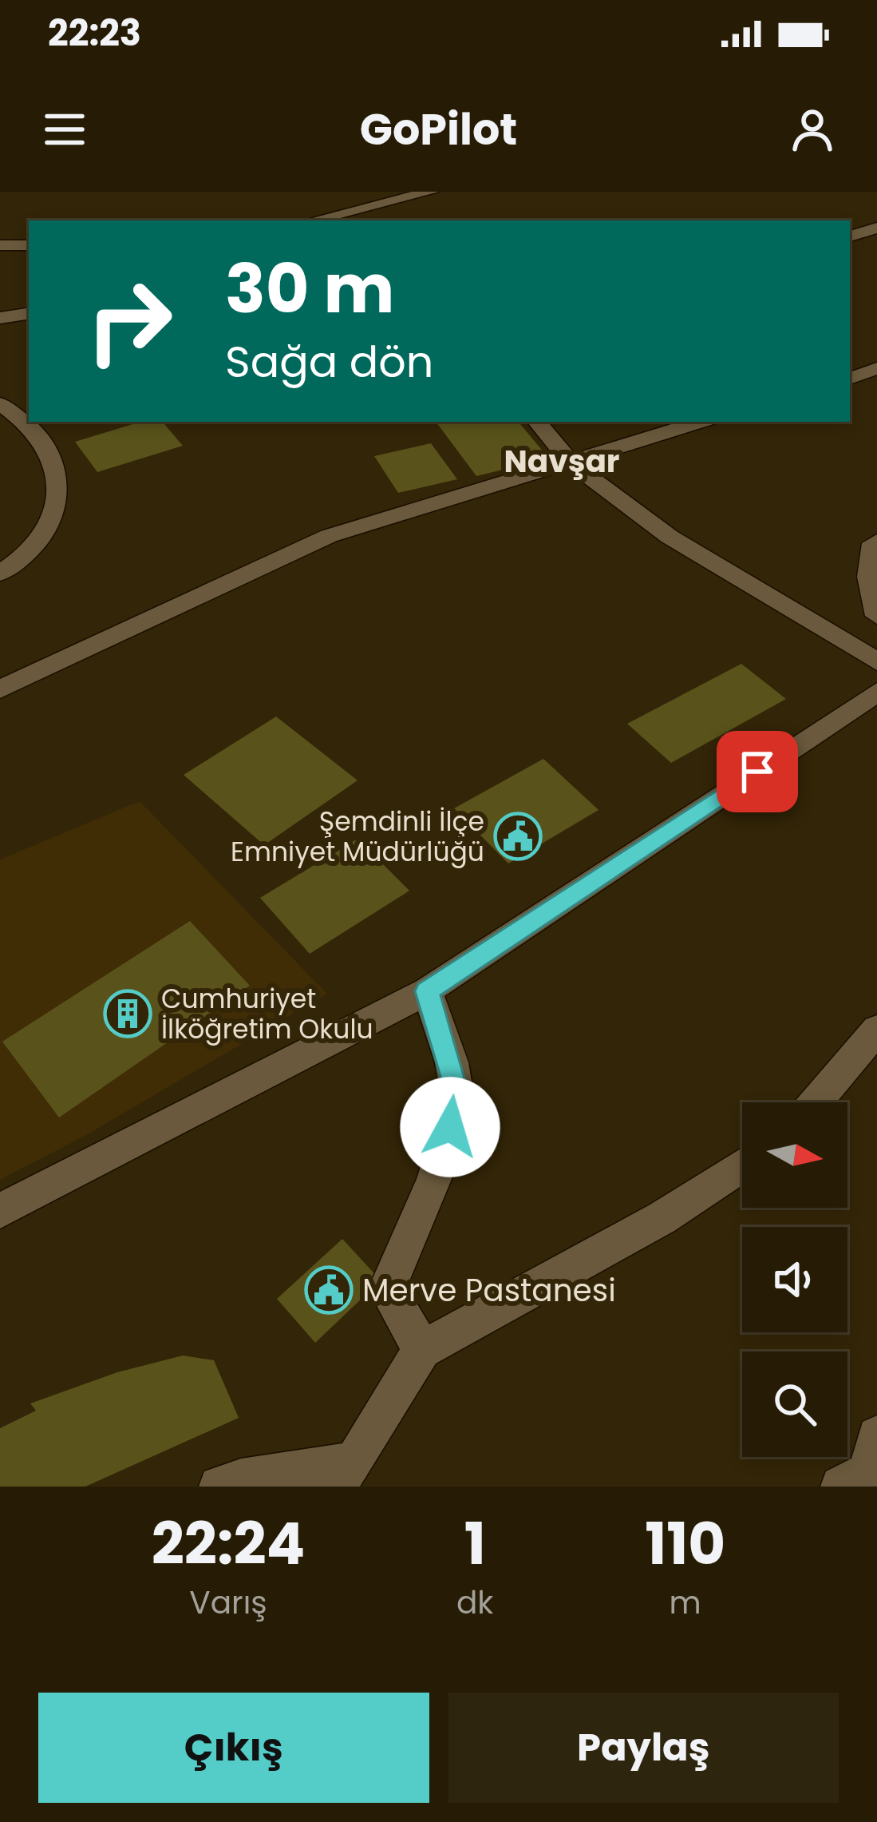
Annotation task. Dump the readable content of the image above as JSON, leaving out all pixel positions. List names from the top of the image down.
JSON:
{
  "districts": ["Navşar"],
  "places": {
    "public building": ["Şemdinli İlçe Emniyet Müdürlüğü", "Merve Pastanesi"],
    "building": ["Cumhuriyet İlköğretim Okulu"]
  },
  "north": "right",
  "page": {
    "status": "22:23",
    "header": "GoPilot",
    "turn": ["30 m", "Sağa dön"],
    "eta": [
      "22:24",
      "Varış",
      "1",
      "dk",
      "110",
      "m"
    ],
    "buttons": ["Çıkış", "Paylaş"]
  }
}
